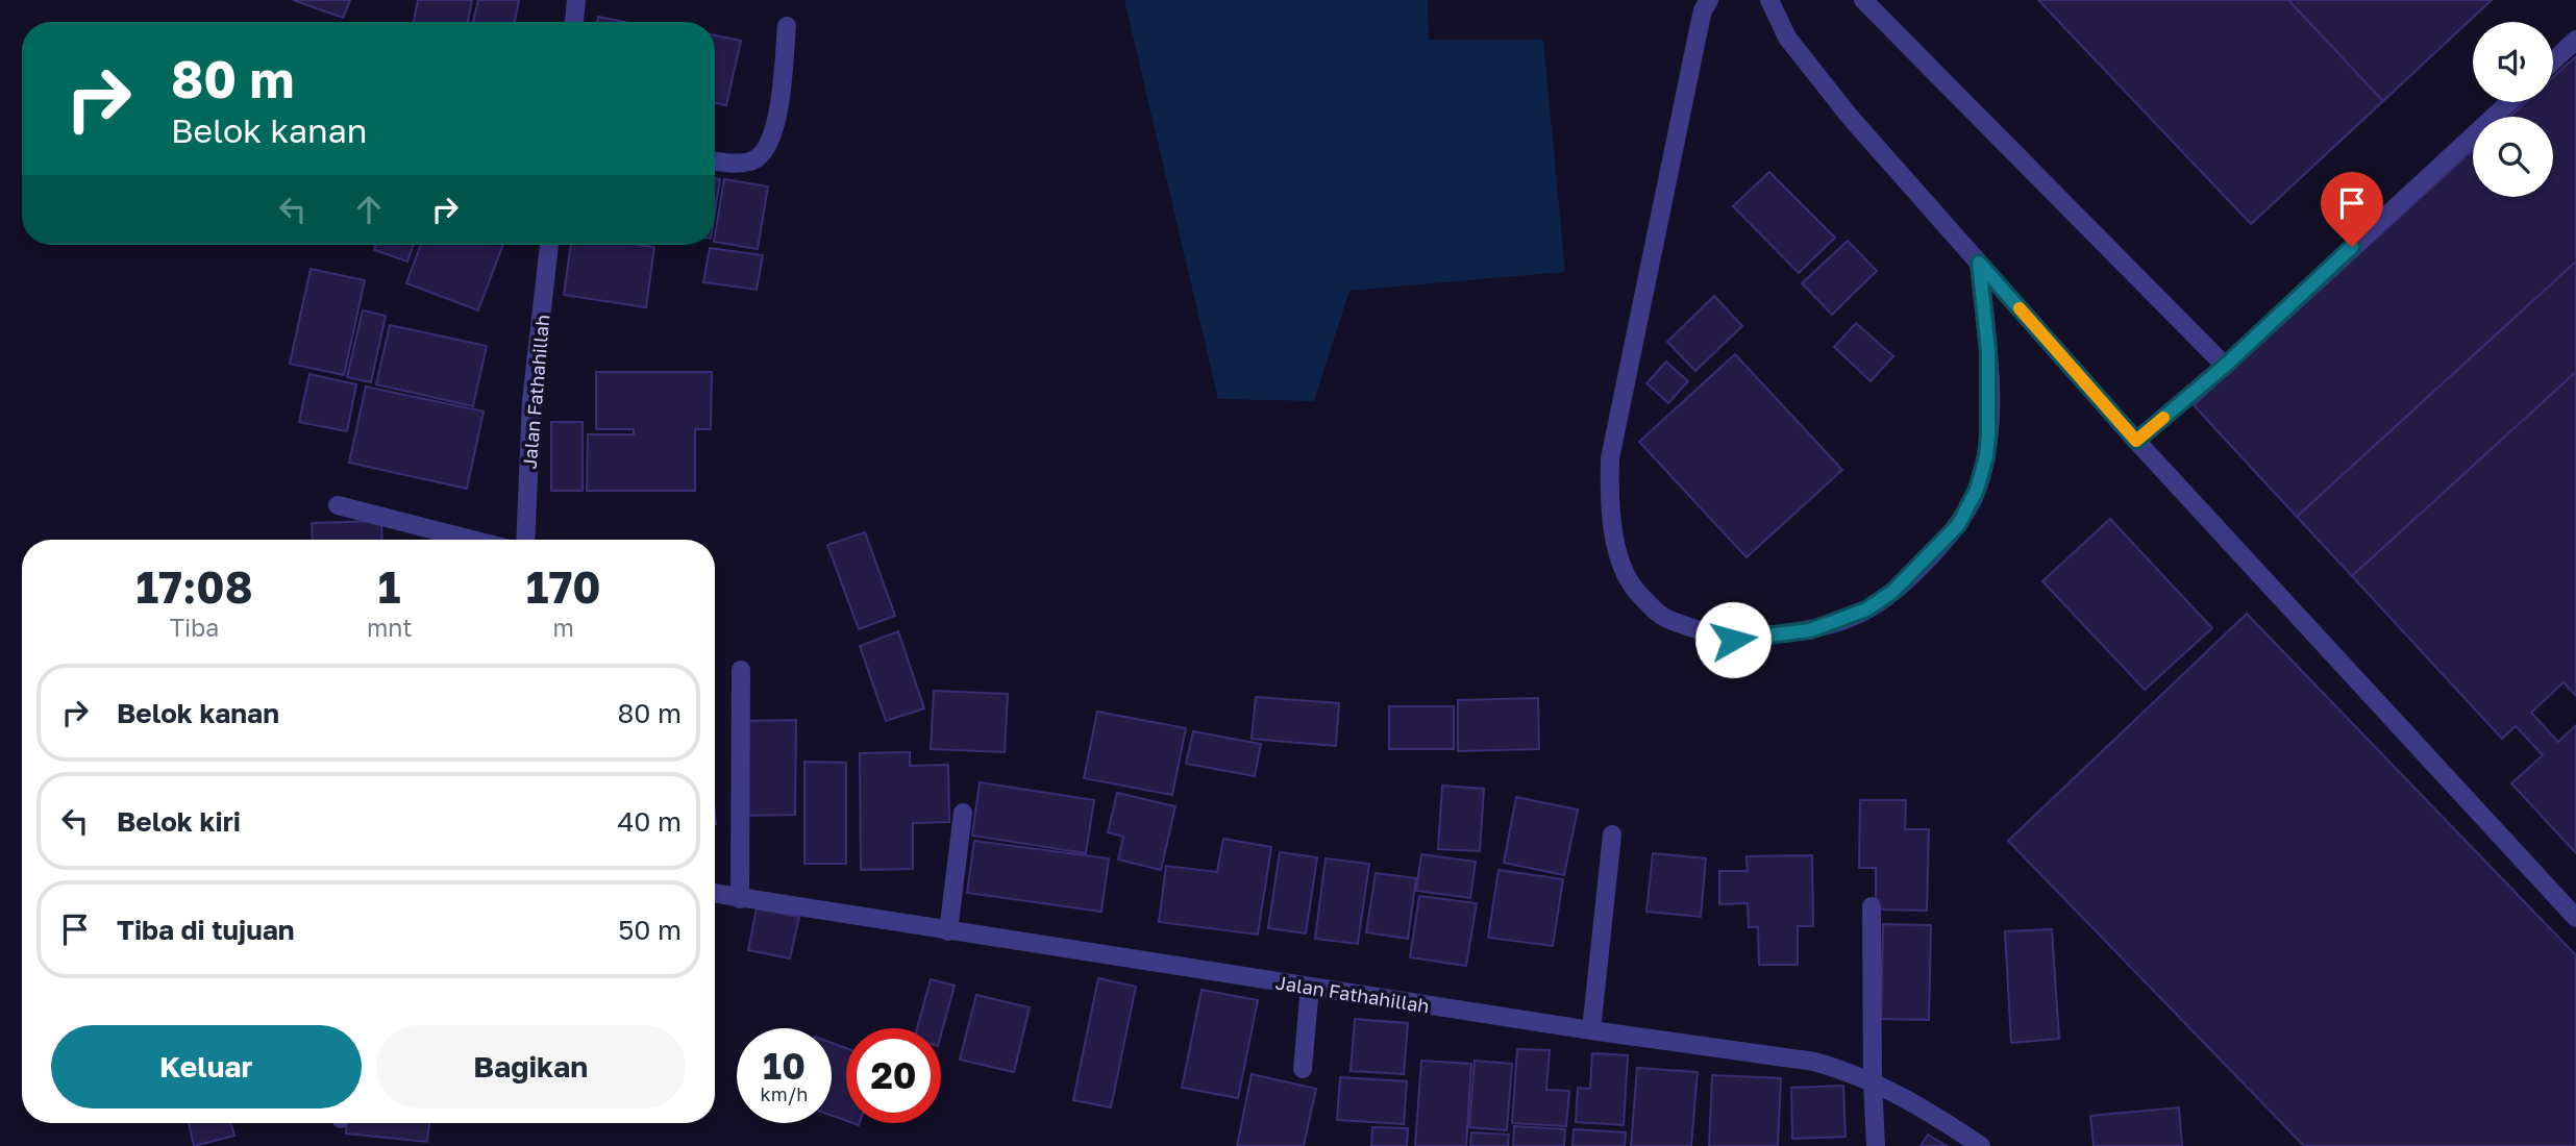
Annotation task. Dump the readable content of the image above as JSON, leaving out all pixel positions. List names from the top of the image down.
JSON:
{
  "streets": {
    "street": ["Jalan Fathahillah"]
  },
  "page": {
    "turn": ["80 m", "Belok kanan"],
    "eta": [
      "17:08",
      "Tiba",
      "1",
      "mnt",
      "170",
      "m"
    ],
    "list": [
      {
        "name": "Belok kanan",
        "value": "80 m"
      },
      {
        "name": "Belok kiri",
        "value": "40 m"
      },
      {
        "name": "Tiba di tujuan",
        "value": "50 m"
      }
    ],
    "buttons": ["Keluar", "Bagikan"],
    "speed": "10 km/h",
    "limit": "20"
  }
}
